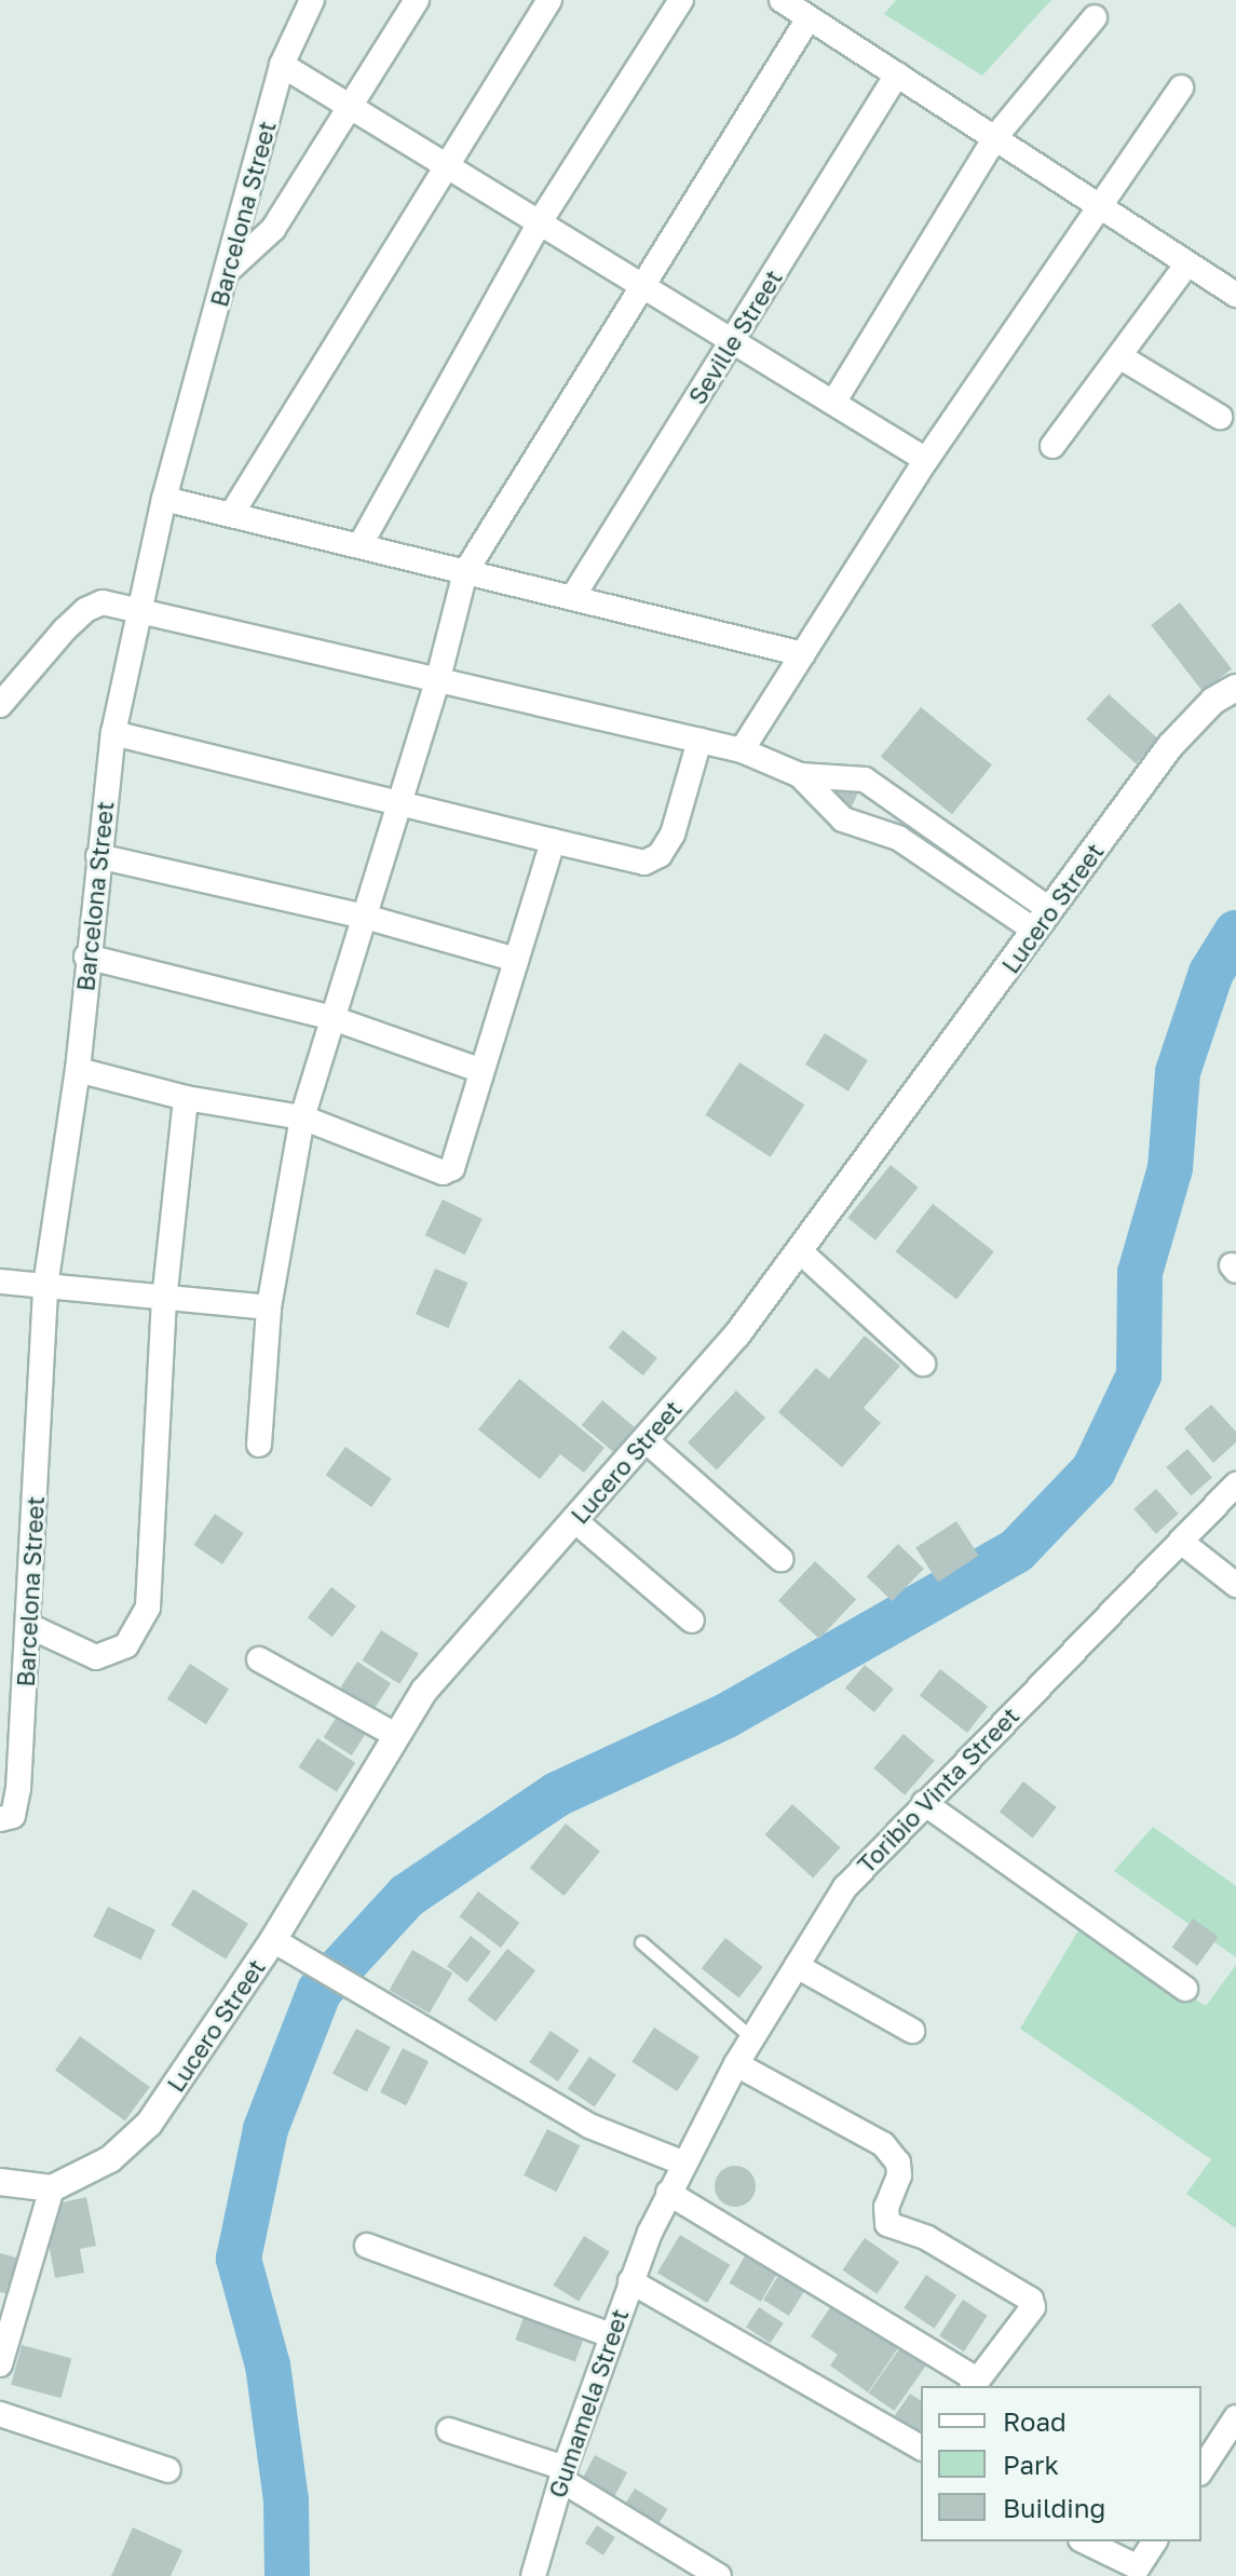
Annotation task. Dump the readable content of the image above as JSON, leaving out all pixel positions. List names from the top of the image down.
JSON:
{
  "streets": {
    "street": [
      "Barcelona Street",
      "Seville Street",
      "Lucero Street",
      "Toribio Vinta Street",
      "Gumamela Street"
    ]
  },
  "crossings": [
    ["Toribio Vinta Street", "Gumamela Street"]
  ],
  "legend": ["Road", "Park", "Building"]
}
